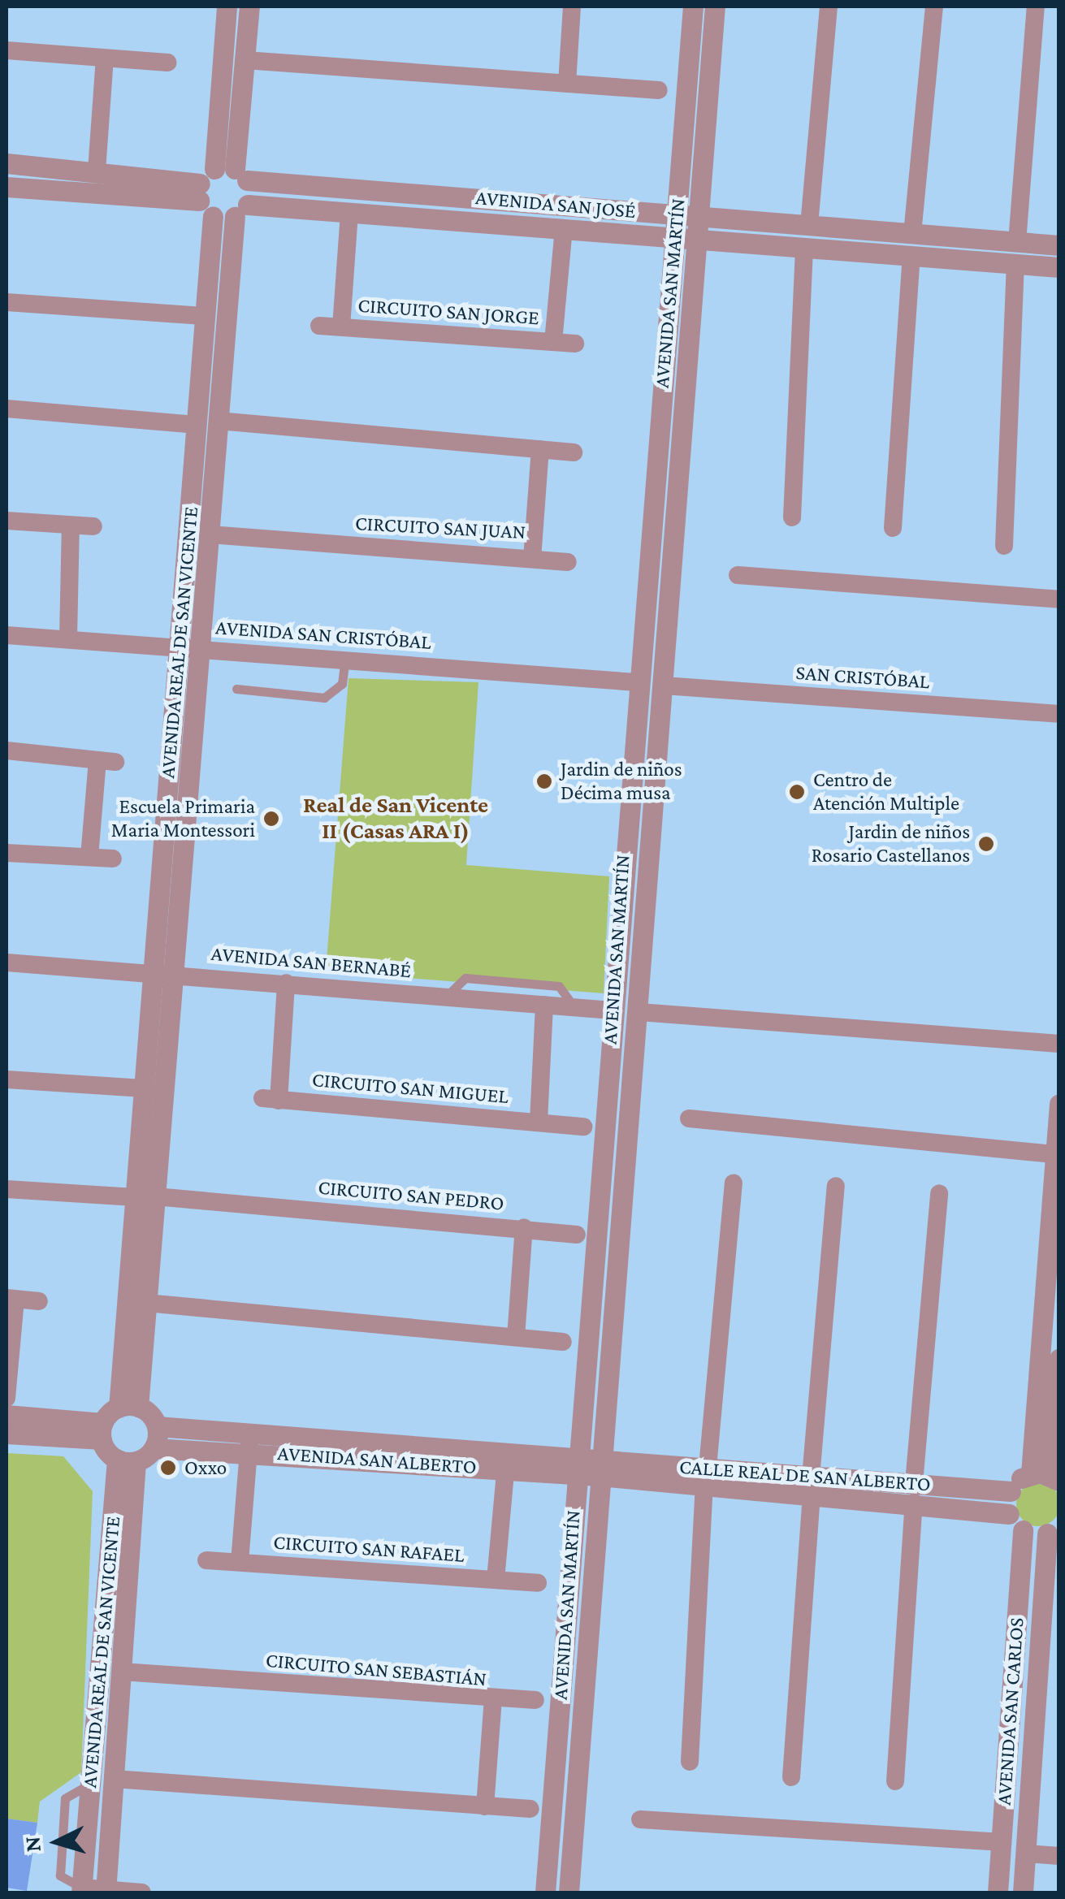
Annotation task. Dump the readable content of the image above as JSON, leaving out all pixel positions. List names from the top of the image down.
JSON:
{
  "streets": {
    "street": [
      "AVENIDA SAN JOSÉ",
      "AVENIDA SAN MARTÍN",
      "CIRCUITO SAN JORGE",
      "CIRCUITO SAN JUAN",
      "AVENIDA SAN CRISTÓBAL",
      "AVENIDA REAL DE SAN VICENTE",
      "SAN CRISTÓBAL",
      "AVENIDA SAN BERNABÉ",
      "CIRCUITO SAN MIGUEL",
      "CIRCUITO SAN PEDRO",
      "AVENIDA SAN ALBERTO",
      "CALLE REAL DE SAN ALBERTO",
      "CIRCUITO SAN RAFAEL",
      "CIRCUITO SAN SEBASTIÁN",
      "AVENIDA SAN CARLOS"
    ]
  },
  "crossings": [
    ["AVENIDA SAN JOSÉ", "AVENIDA SAN MARTÍN"],
    ["AVENIDA SAN JOSÉ", "CIRCUITO SAN JORGE"],
    ["AVENIDA SAN JOSÉ", "AVENIDA REAL DE SAN VICENTE"],
    ["AVENIDA SAN MARTÍN", "AVENIDA SAN CRISTÓBAL"],
    ["AVENIDA SAN MARTÍN", "SAN CRISTÓBAL"],
    ["AVENIDA SAN MARTÍN", "AVENIDA SAN BERNABÉ"],
    ["AVENIDA SAN MARTÍN", "AVENIDA SAN ALBERTO"],
    ["AVENIDA SAN MARTÍN", "CALLE REAL DE SAN ALBERTO"],
    ["CIRCUITO SAN JUAN", "AVENIDA REAL DE SAN VICENTE"],
    ["AVENIDA SAN CRISTÓBAL", "AVENIDA REAL DE SAN VICENTE"],
    ["AVENIDA REAL DE SAN VICENTE", "AVENIDA SAN BERNABÉ"],
    ["AVENIDA REAL DE SAN VICENTE", "CIRCUITO SAN PEDRO"],
    ["AVENIDA REAL DE SAN VICENTE", "CIRCUITO SAN SEBASTIÁN"],
    ["AVENIDA SAN BERNABÉ", "CIRCUITO SAN MIGUEL"],
    ["AVENIDA SAN ALBERTO", "CALLE REAL DE SAN ALBERTO"]
  ],
  "districts": ["Real de San Vicente II (Casas ARA I)"],
  "places": [
    "Jardin de niños Décima musa",
    "Centro de Atención Multiple",
    "Escuela Primaria Maria Montessori",
    "Jardin de niños Rosario Castellanos",
    "Oxxo"
  ],
  "north": "left"
}
